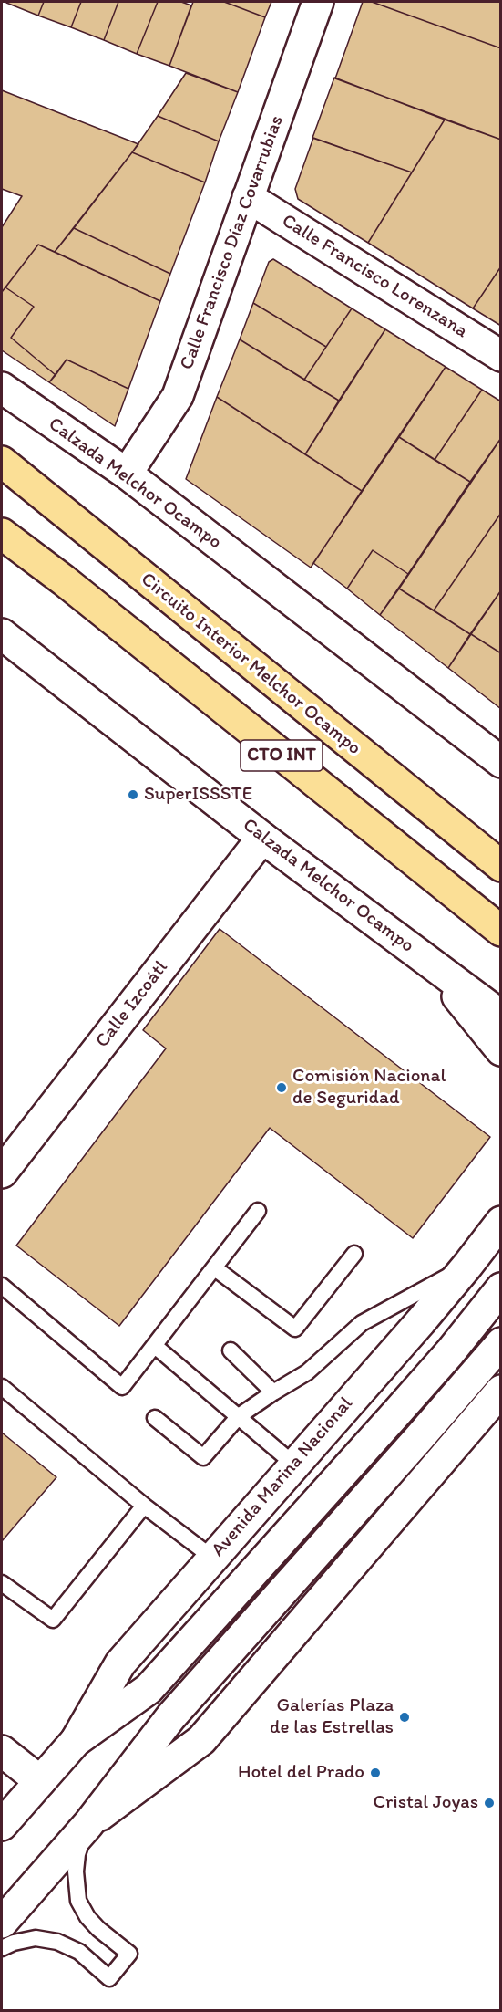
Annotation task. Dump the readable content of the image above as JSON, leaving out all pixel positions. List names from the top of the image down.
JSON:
{
  "streets": {
    "highway": ["Circuito Interior Melchor Ocampo", "CTO INT"],
    "main road": [
      "Calle Francisco Díaz Covarrubias",
      "Calle Francisco Lorenzana",
      "Calzada Melchor Ocampo",
      "Calle Izcoátl",
      "Avenida Marina Nacional"
    ]
  },
  "crossings": [
    ["Calle Francisco Díaz Covarrubias", "Calle Francisco Lorenzana"],
    ["Calle Francisco Díaz Covarrubias", "Calzada Melchor Ocampo"],
    ["Calzada Melchor Ocampo", "Calle Izcoátl"]
  ],
  "places": [
    "SuperISSSTE",
    "Comisión Nacional de Seguridad",
    "Galerías Plaza de las Estrellas",
    "Hotel del Prado",
    "Cristal Joyas"
  ]
}
